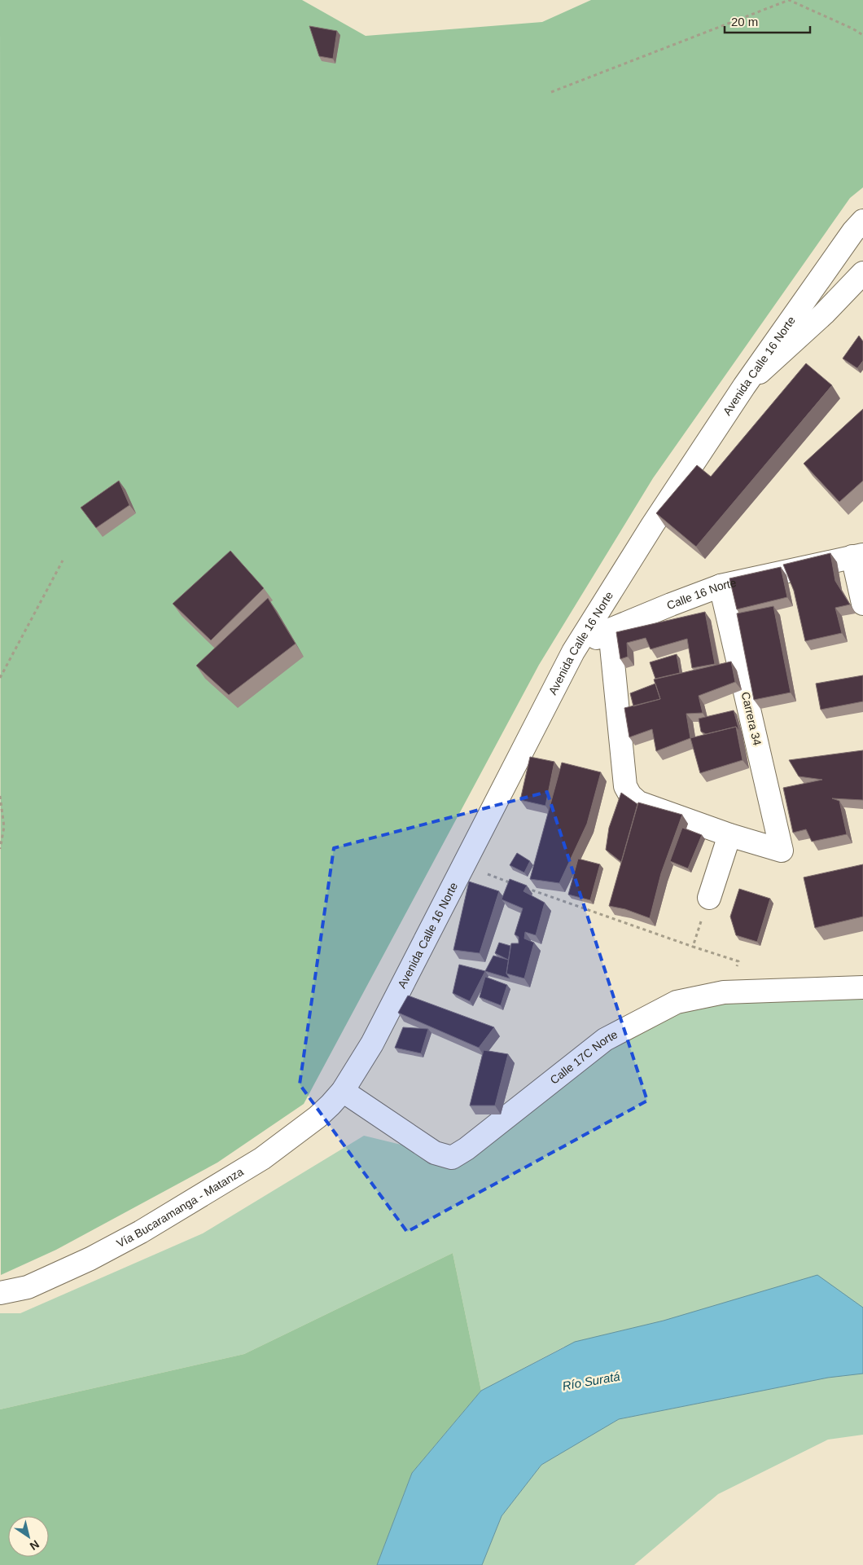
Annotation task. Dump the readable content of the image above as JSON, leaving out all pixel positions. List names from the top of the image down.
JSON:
{
  "streets": {
    "street": [
      "Avenida Calle 16 Norte",
      "Calle 16 Norte",
      "Carrera 34",
      "Calle 17C Norte",
      "Vía Bucaramanga - Matanza"
    ]
  },
  "crossings": [
    ["Avenida Calle 16 Norte", "Calle 16 Norte"],
    ["Avenida Calle 16 Norte", "Calle 17C Norte"],
    ["Avenida Calle 16 Norte", "Vía Bucaramanga - Matanza"],
    ["Calle 16 Norte", "Carrera 34"],
    ["Calle 17C Norte", "Vía Bucaramanga - Matanza"]
  ],
  "water": ["Río Suratá"],
  "scale_bar": "20 m",
  "north": "bottom right"
}
